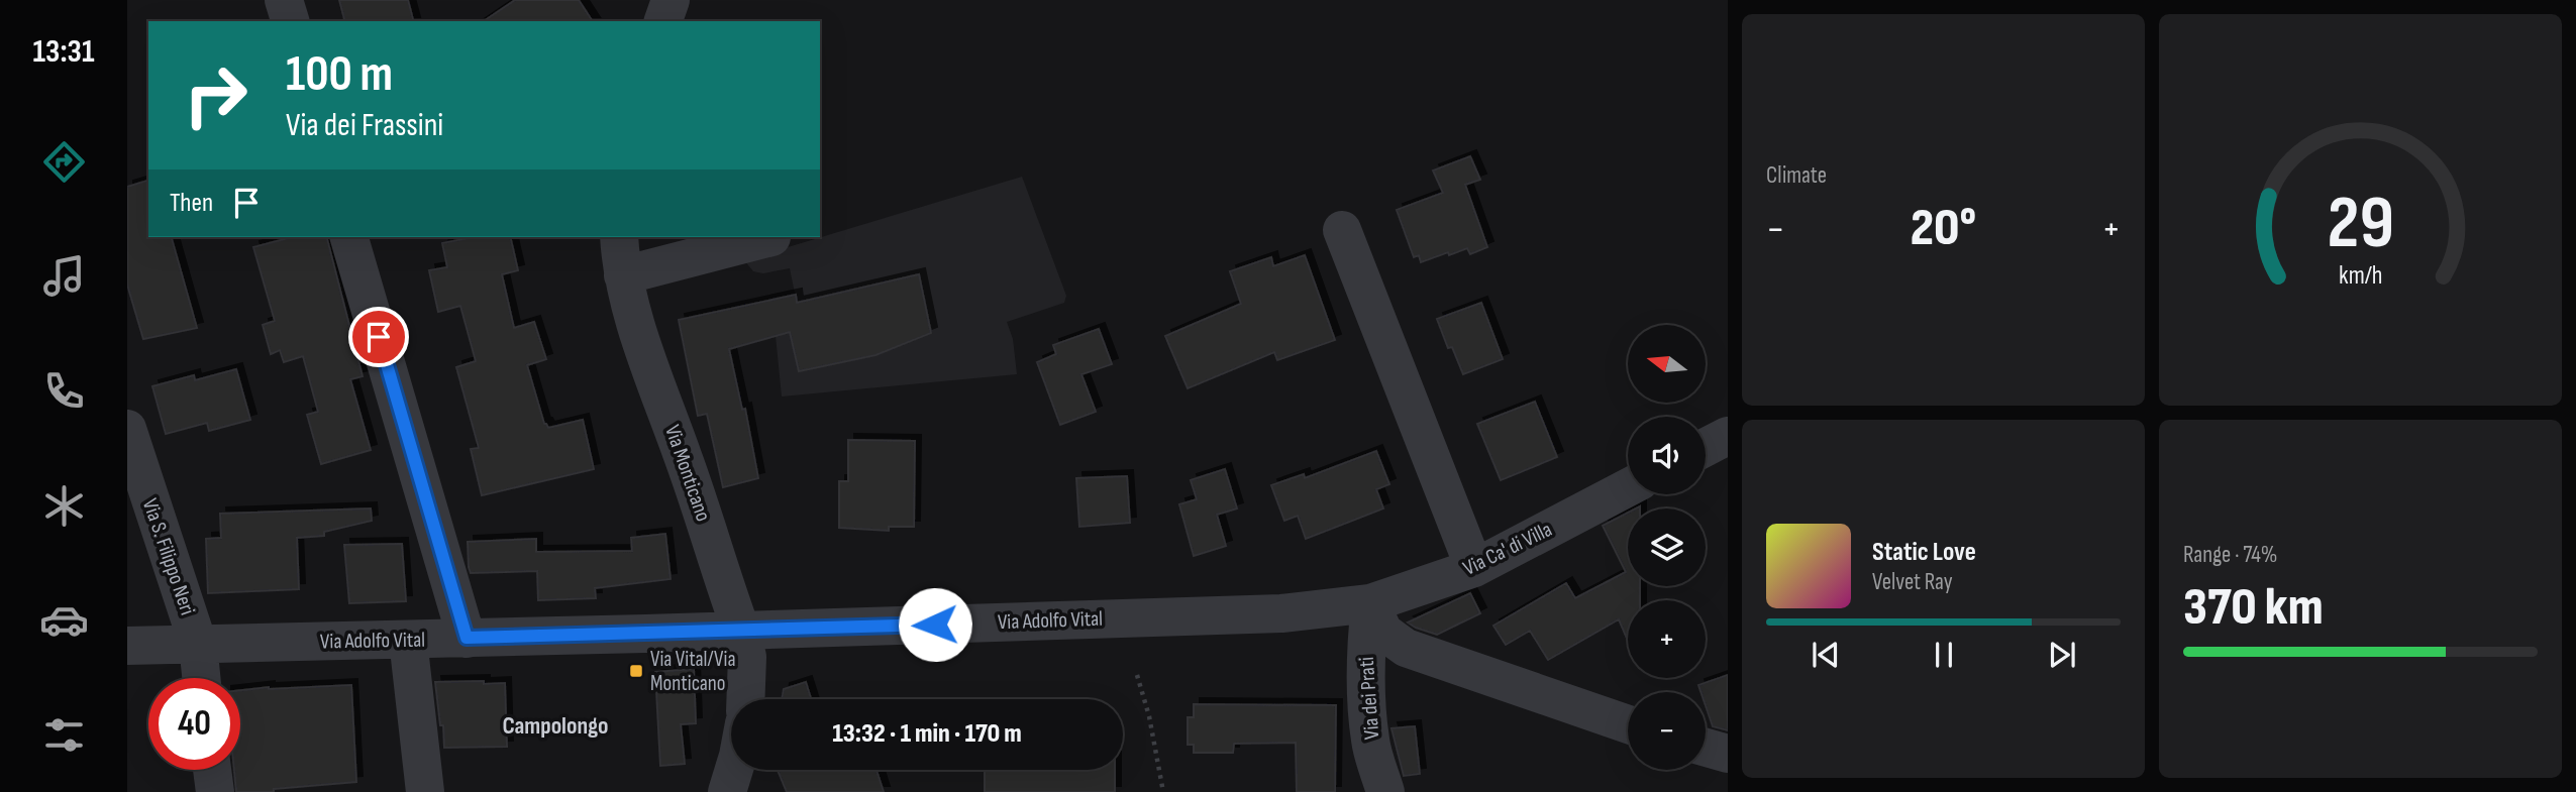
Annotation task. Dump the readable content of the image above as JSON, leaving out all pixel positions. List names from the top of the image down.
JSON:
{
  "streets": {
    "street": [
      "Via Monticano",
      "Via Ca' di Villa",
      "Via S. Filippo Neri",
      "Via Adolfo Vital",
      "Via dei Prati"
    ]
  },
  "crossings": [
    ["Via Monticano", "Via Adolfo Vital"],
    ["Via Ca' di Villa", "Via Adolfo Vital"],
    ["Via Ca' di Villa", "Via dei Prati"],
    ["Via S. Filippo Neri", "Via Adolfo Vital"],
    ["Via Adolfo Vital", "Via dei Prati"]
  ],
  "districts": ["Campolongo"],
  "places": {
    "transit": ["Via Vital/Via Monticano"]
  },
  "north": "left",
  "page": {
    "tabs": "13:31",
    "tile": [
      "Climate",
      ["Range · 74%", "370 km"]
    ],
    "turn": ["100 m", "Via dei Frassini"],
    "then": "Then",
    "heat": ["−", "20°", "+"],
    "map_buttons": ["+", "−"],
    "song": ["Static Love", "Velvet Ray"],
    "limit": "40",
    "trip": "13:32 · 1 min · 170 m",
    "gauge": ["29", "km/h"]
  }
}
